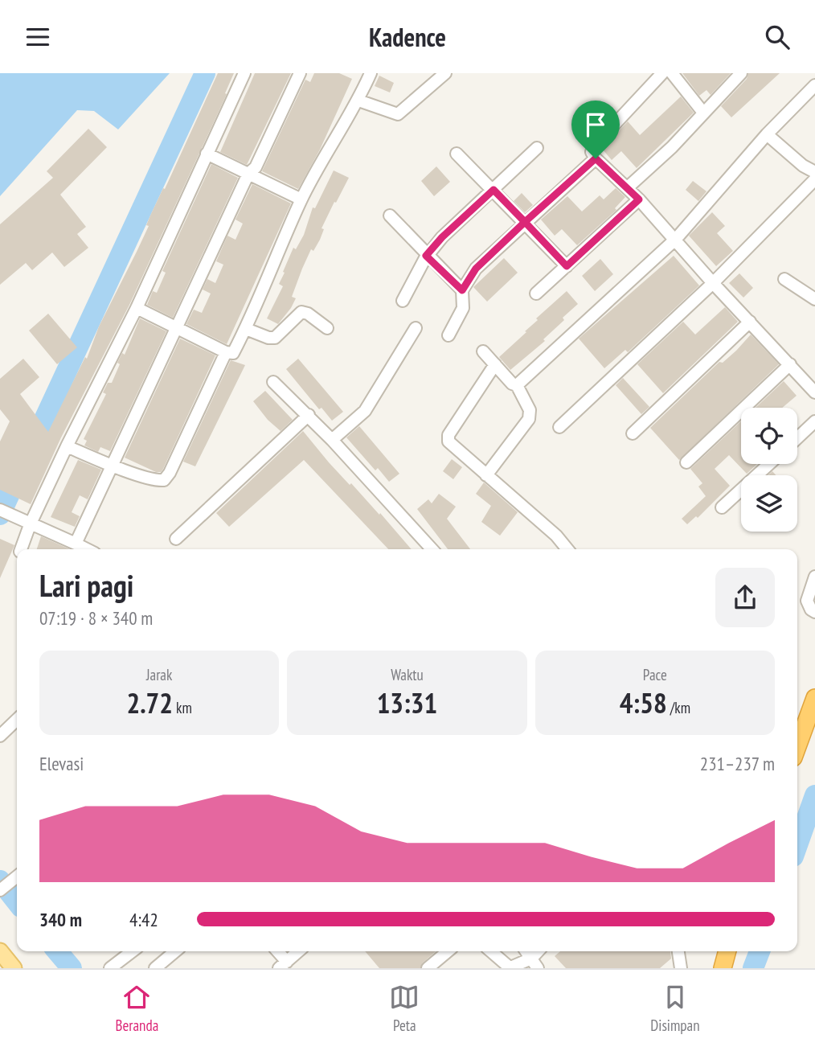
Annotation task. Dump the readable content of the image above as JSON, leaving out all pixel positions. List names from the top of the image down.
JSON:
{
  "page": {
    "header": "Kadence",
    "heading": ["Lari pagi", "07:19 · 8 × 340 m"],
    "stats": [
      ["Jarak", "2.72 km"],
      ["Waktu", "13:31"],
      ["Pace", "4:58 /km"]
    ],
    "chart": ["Elevasi", "231–237 m"],
    "list": [
      {
        "name": "340 m",
        "note": "4:42"
      }
    ],
    "tabs": ["Beranda", "Peta", "Disimpan"]
  }
}
